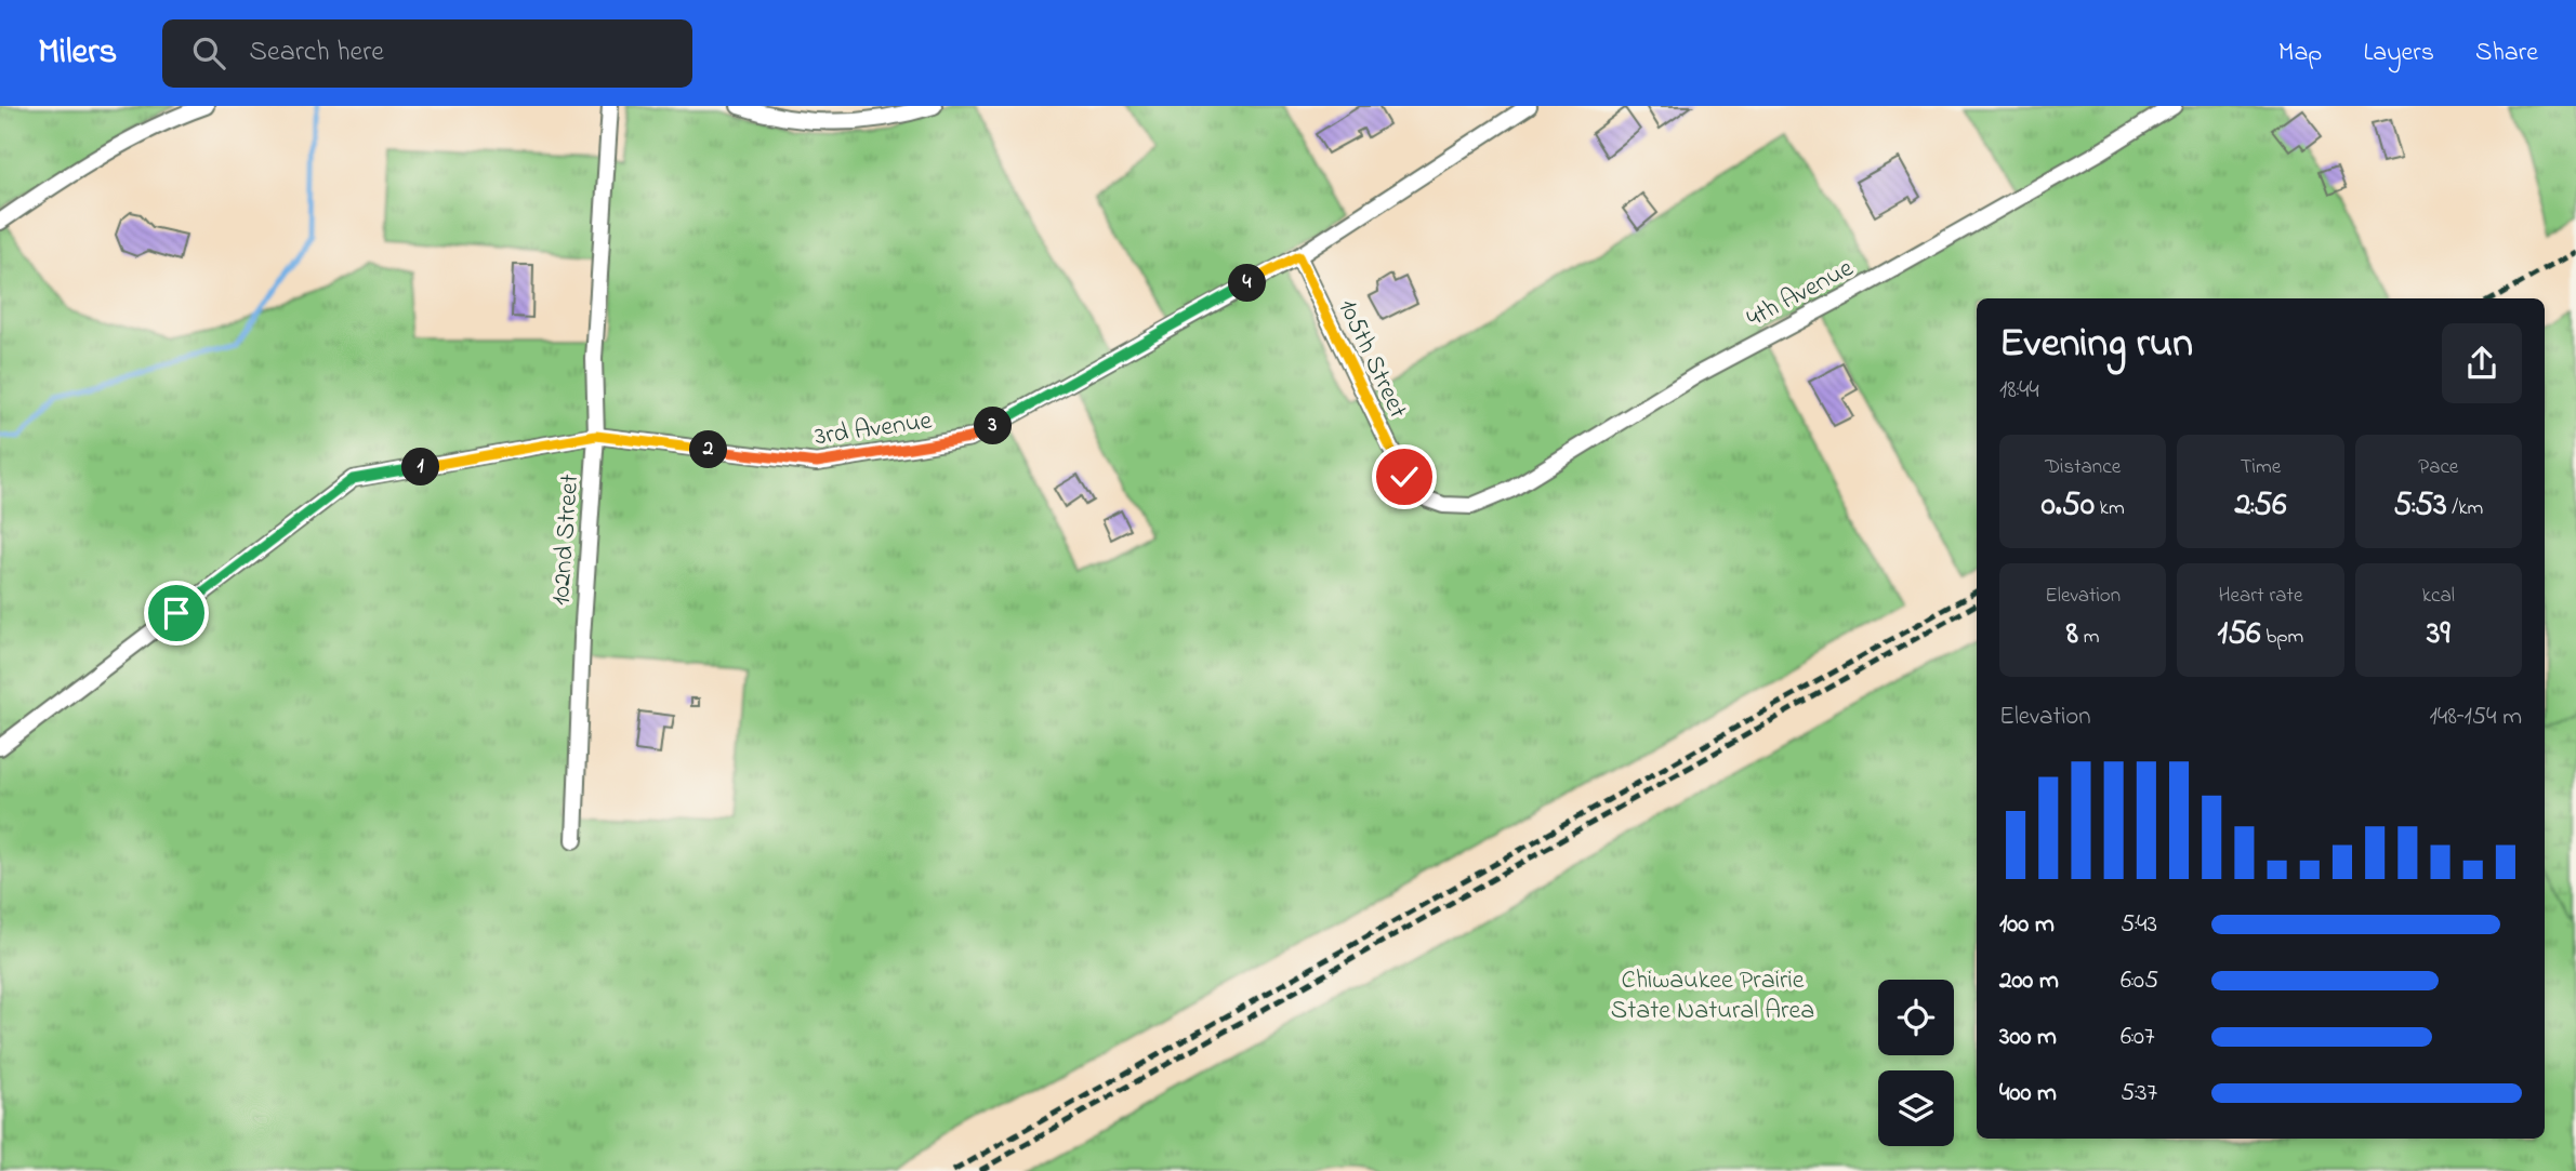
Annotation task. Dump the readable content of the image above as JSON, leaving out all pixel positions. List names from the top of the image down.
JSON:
{
  "streets": {
    "street": [
      "4th Avenue",
      "105th Street",
      "3rd Avenue",
      "102nd Street"
    ]
  },
  "crossings": [
    ["4th Avenue", "105th Street"],
    ["105th Street", "3rd Avenue"],
    ["3rd Avenue", "102nd Street"]
  ],
  "parks": ["Chiwaukee Prairie State Natural Area"],
  "page": {
    "header": "Milers",
    "search": "Search here",
    "nav": ["Map", "Layers", "Share"],
    "pins": [
      "4",
      "3",
      "2",
      "1"
    ],
    "heading": ["Evening run", "18:44"],
    "stats": [
      ["Distance", "0.50 km"],
      ["Time", "2:56"],
      ["Pace", "5:53 /km"],
      ["Elevation", "8 m"],
      ["Heart rate", "156 bpm"],
      ["kcal", "39"]
    ],
    "chart": ["Elevation", "148–154 m"],
    "list": [
      {
        "name": "100 m",
        "note": "5:43"
      },
      {
        "name": "200 m",
        "note": "6:05"
      },
      {
        "name": "300 m",
        "note": "6:07"
      },
      {
        "name": "400 m",
        "note": "5:37"
      }
    ]
  }
}
